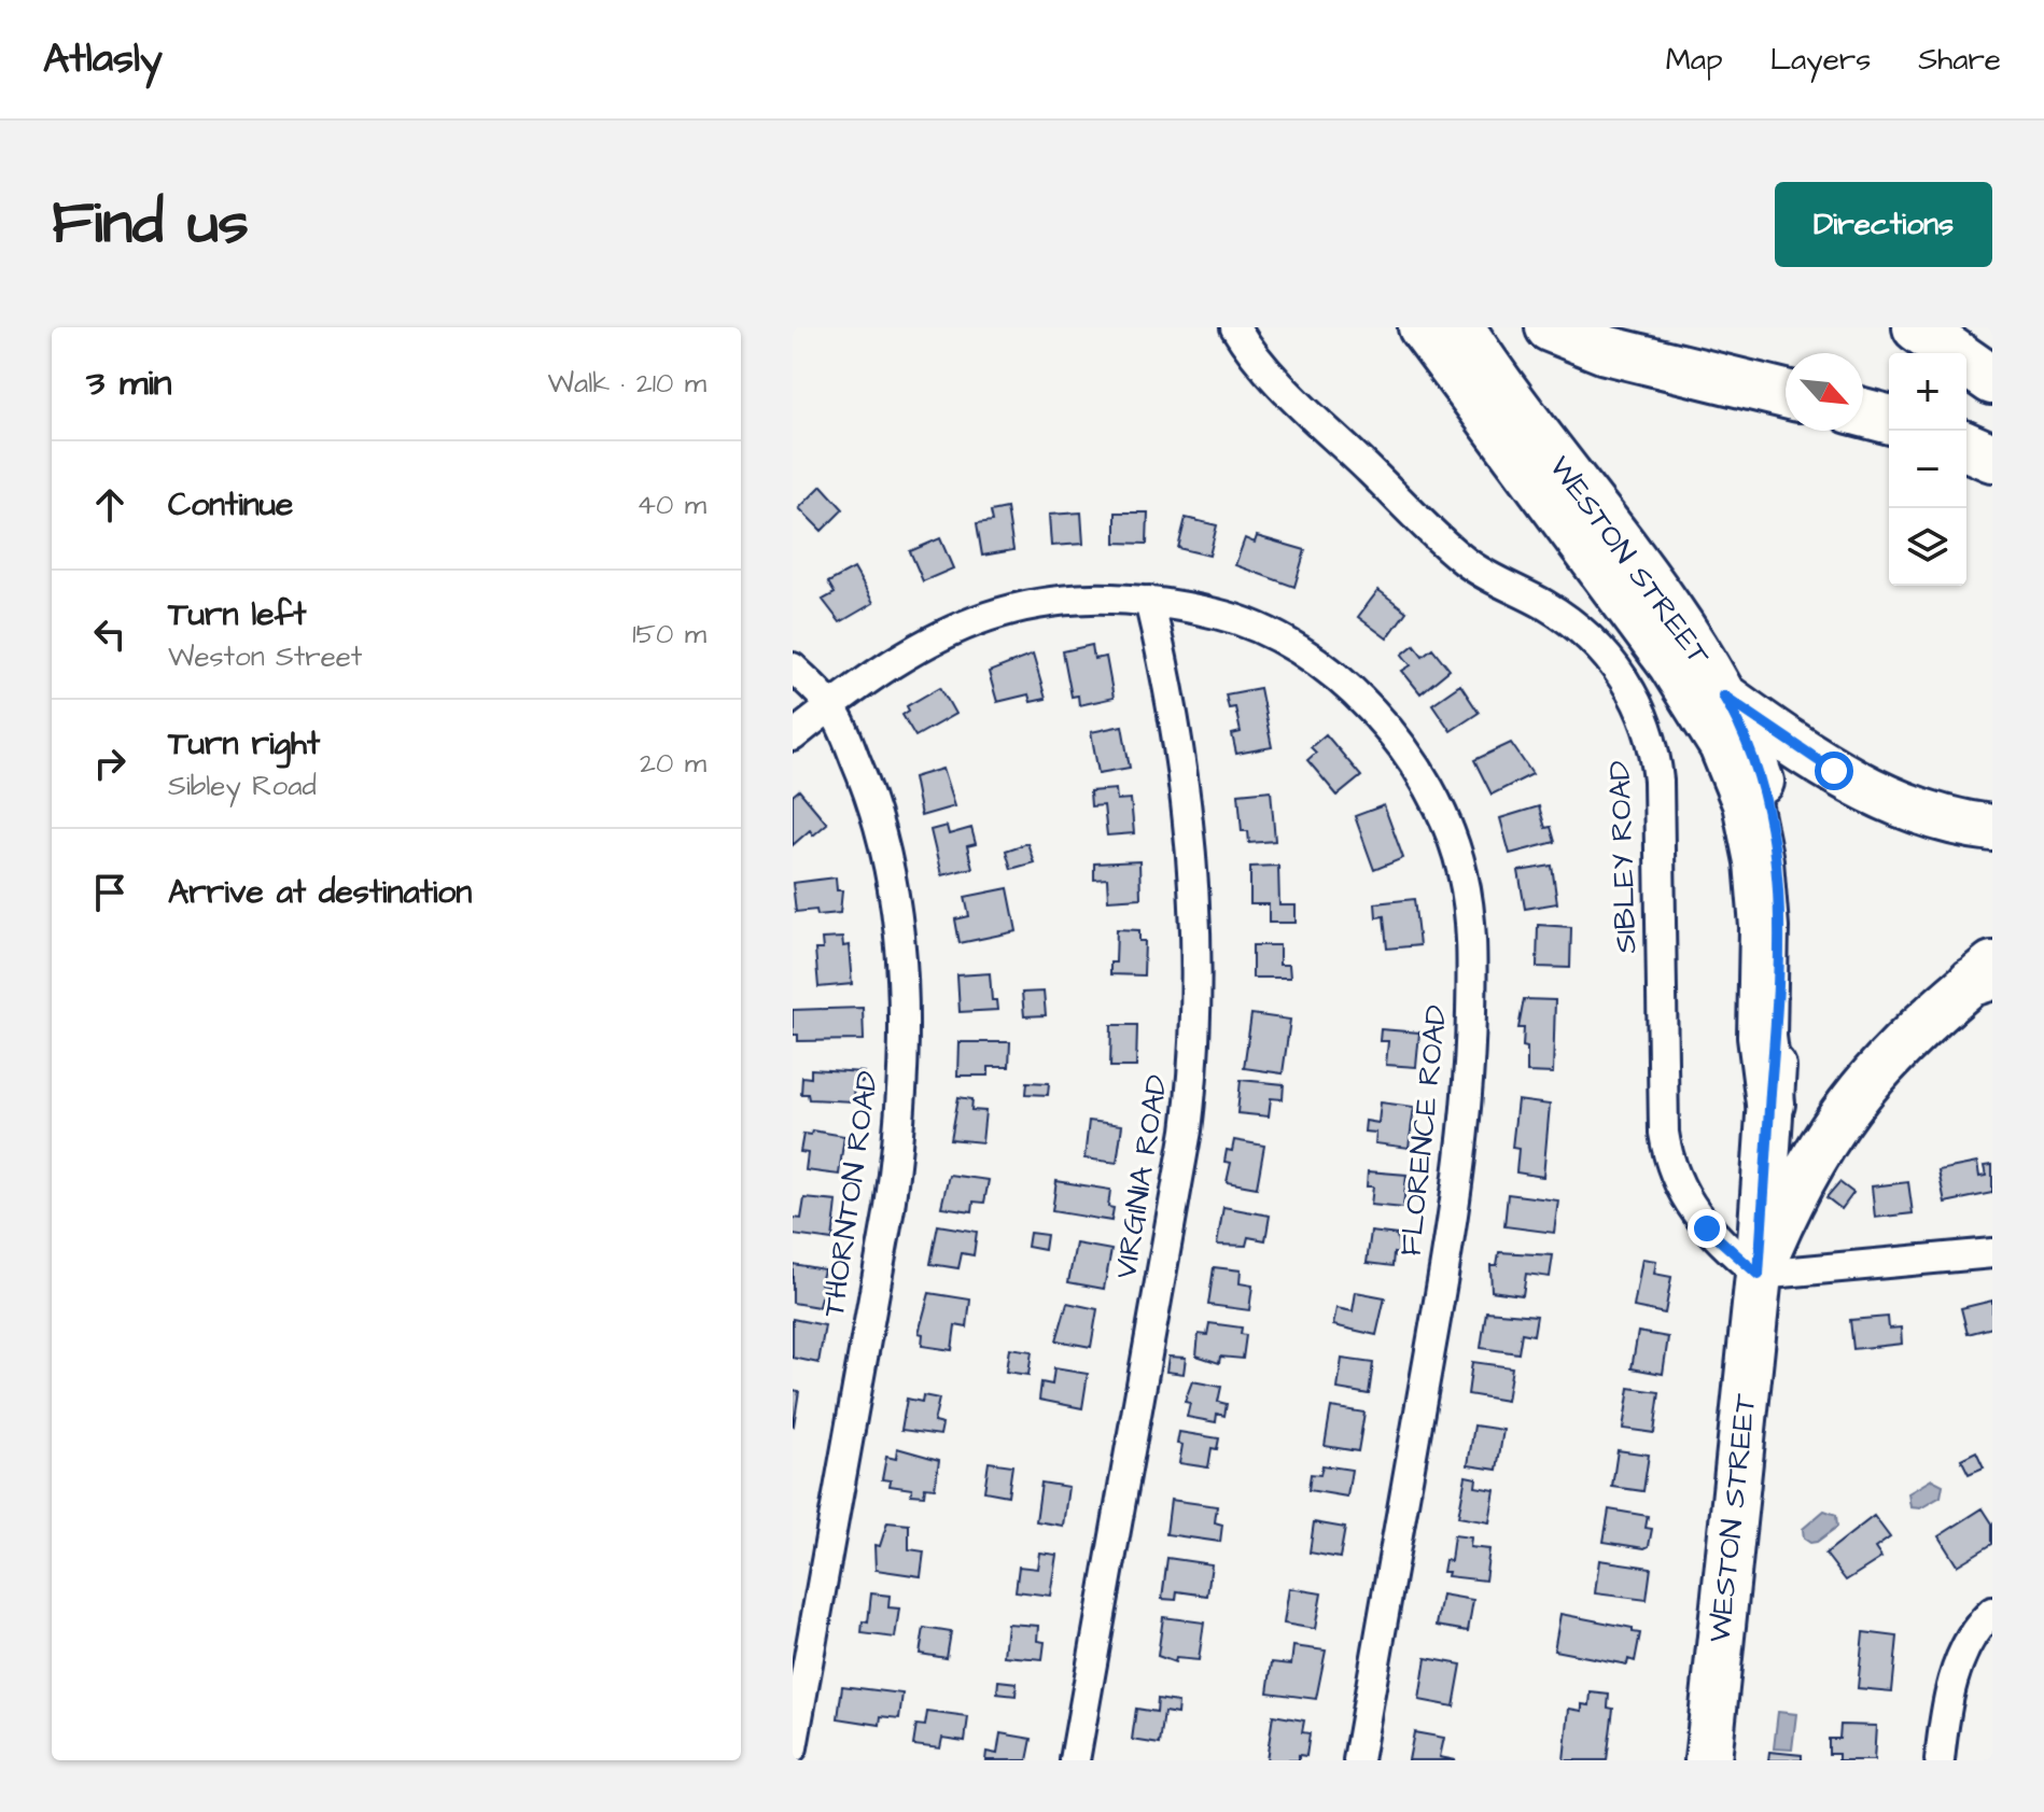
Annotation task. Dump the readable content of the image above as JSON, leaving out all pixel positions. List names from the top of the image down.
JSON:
{
  "streets": {
    "main road": ["WESTON STREET"],
    "street": [
      "SIBLEY ROAD",
      "FLORENCE ROAD",
      "VIRGINIA ROAD",
      "THORNTON ROAD"
    ]
  },
  "crossings": [
    ["WESTON STREET", "SIBLEY ROAD"],
    ["FLORENCE ROAD", "VIRGINIA ROAD"],
    ["FLORENCE ROAD", "THORNTON ROAD"]
  ],
  "north": "bottom right",
  "page": {
    "header": "Atlasly",
    "nav": ["Map", "Layers", "Share"],
    "title": "Find us",
    "buttons": "Directions",
    "heading": ["3 min", "Walk · 210 m"],
    "map_buttons": ["+", "−"],
    "list": [
      ["Continue", "40 m"],
      ["Turn left", "Weston Street", "150 m"],
      ["Turn right", "Sibley Road", "20 m"],
      "Arrive at destination"
    ]
  }
}
